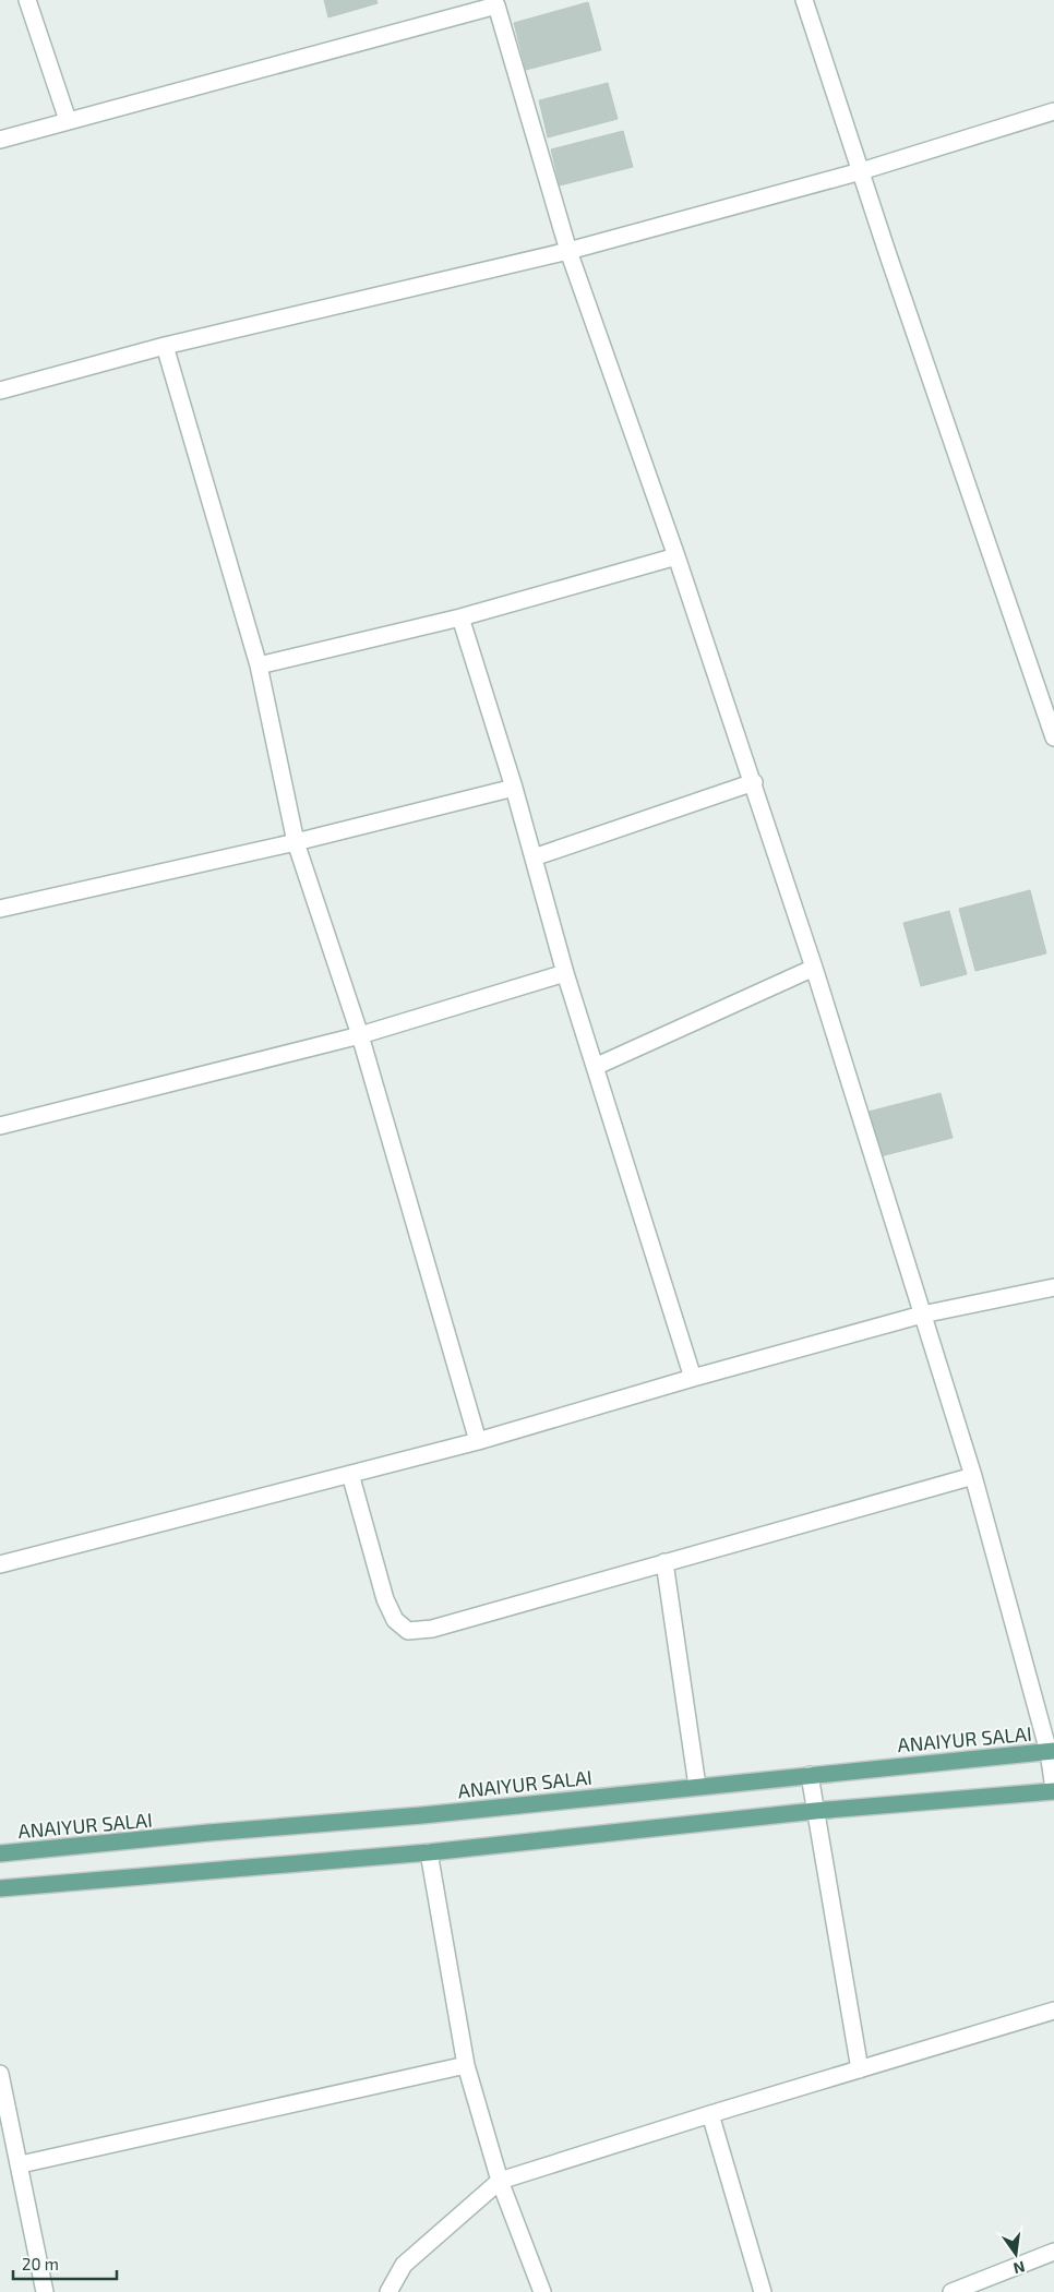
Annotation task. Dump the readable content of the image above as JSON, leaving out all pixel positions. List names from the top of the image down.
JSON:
{
  "streets": {
    "main road": ["ANAIYUR SALAI"]
  },
  "scale_bar": "20 m",
  "north": "bottom"
}
